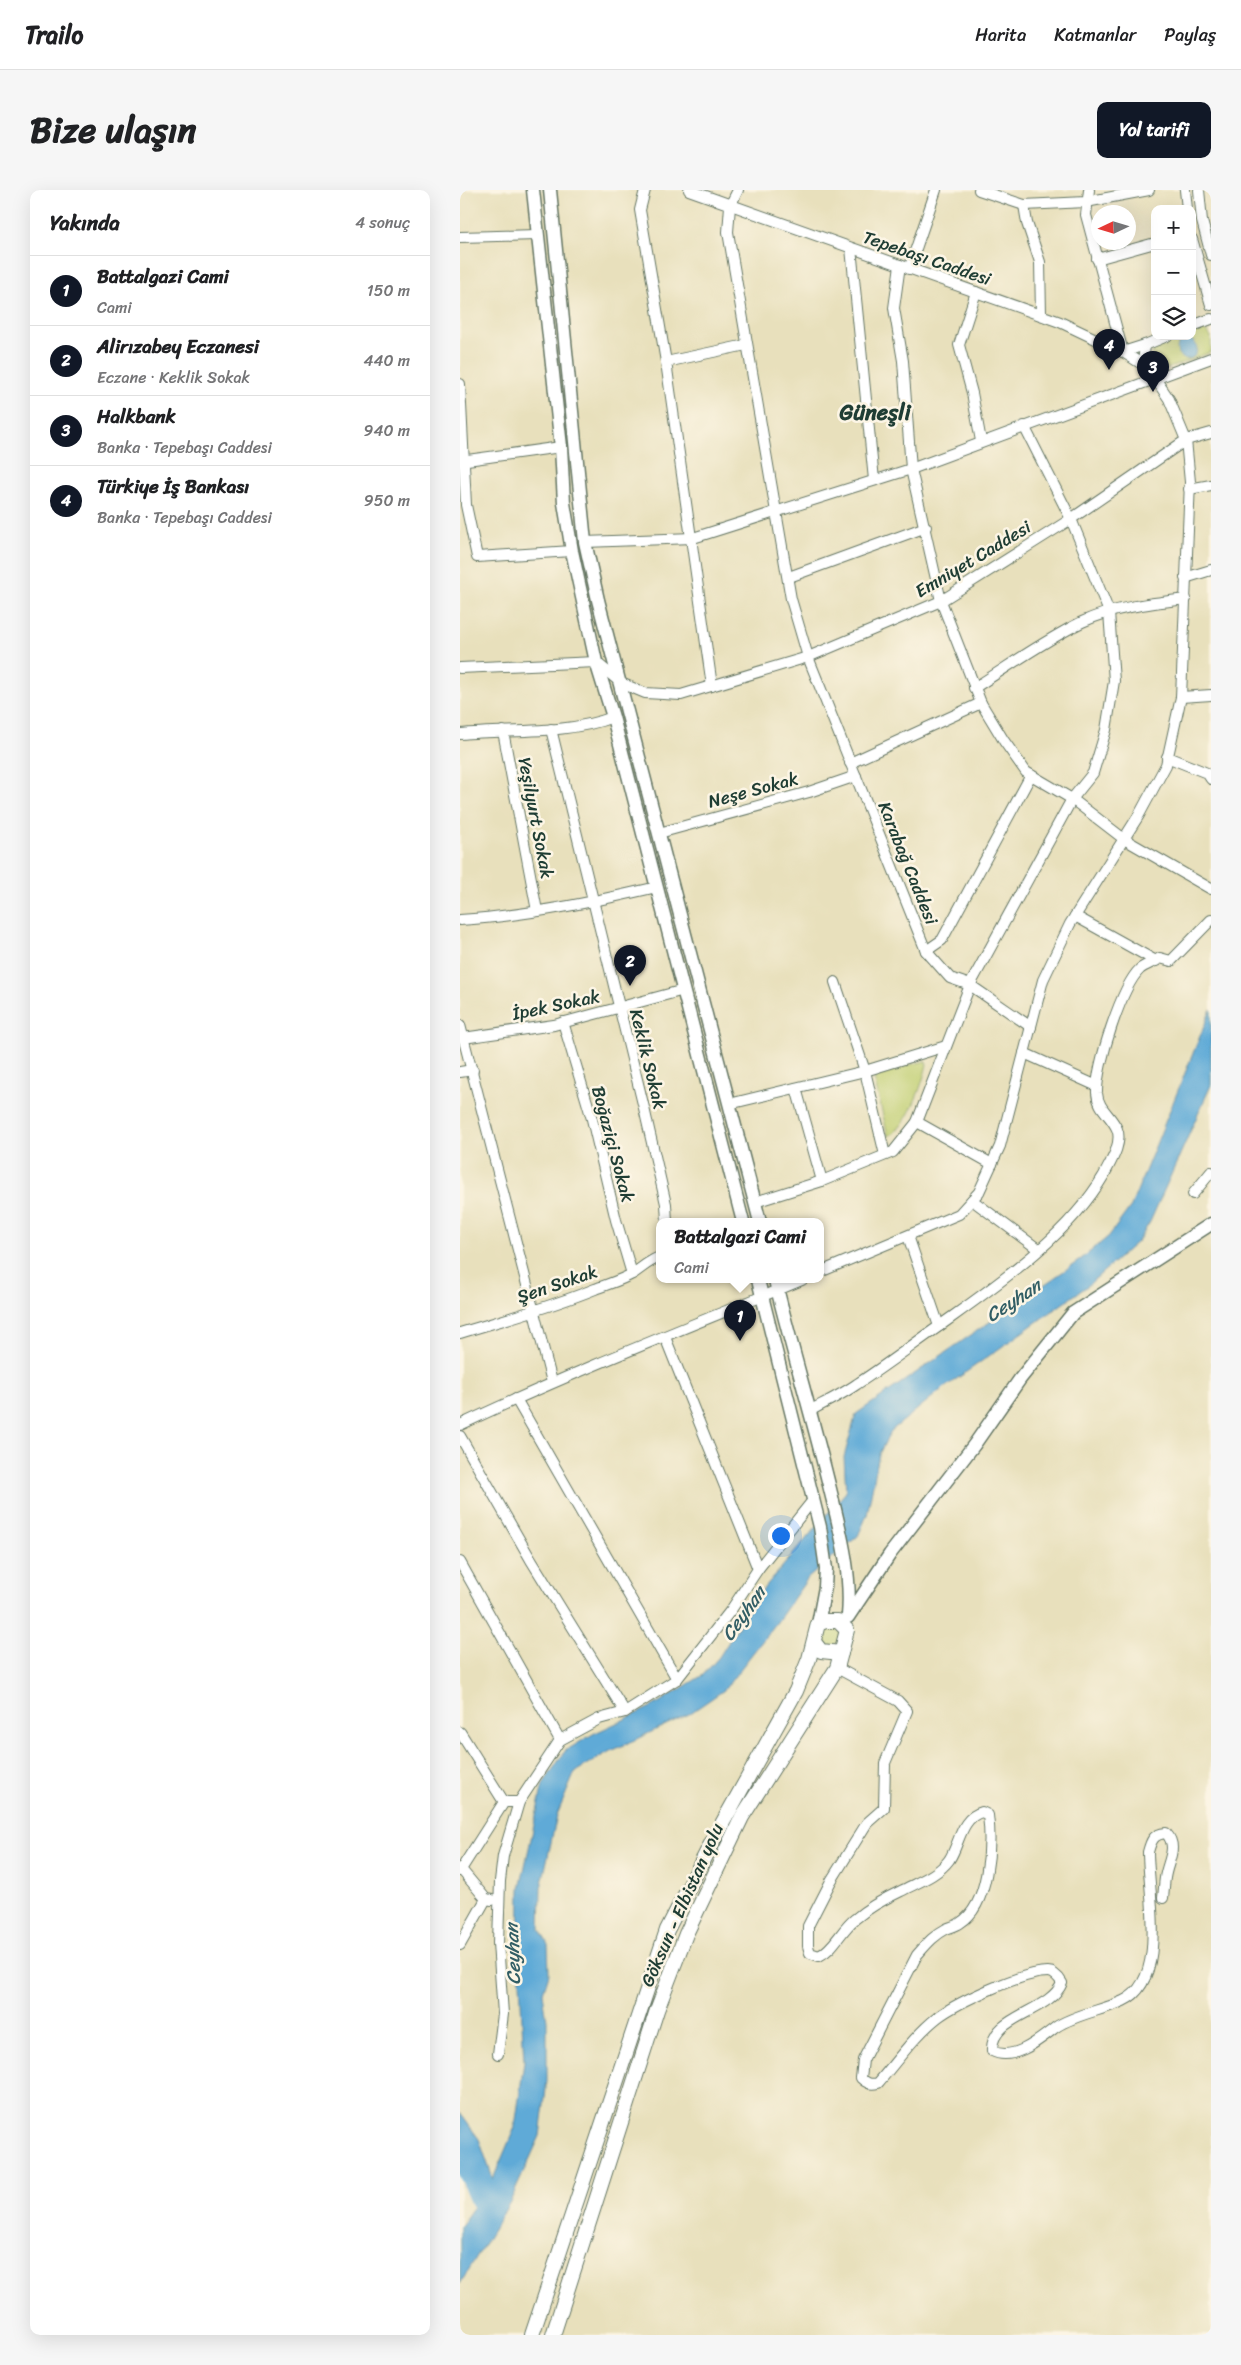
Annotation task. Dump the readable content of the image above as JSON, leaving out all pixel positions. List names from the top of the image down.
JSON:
{
  "streets": {
    "highway": ["Göksun - Elbistan yolu"],
    "street": [
      "Tepebaşı Caddesi",
      "Emniyet Caddesi",
      "Neşe Sokak",
      "Yeşilyurt Sokak",
      "Karabağ Caddesi",
      "İpek Sokak",
      "Keklik Sokak",
      "Boğaziçi Sokak",
      "Şen Sokak"
    ]
  },
  "crossings": [
    ["Tepebaşı Caddesi", "Karabağ Caddesi"],
    ["Emniyet Caddesi", "Karabağ Caddesi"],
    ["Neşe Sokak", "Karabağ Caddesi"],
    ["İpek Sokak", "Keklik Sokak"],
    ["İpek Sokak", "Boğaziçi Sokak"],
    ["Boğaziçi Sokak", "Şen Sokak"]
  ],
  "districts": ["Güneşli"],
  "water": ["Ceyhan"],
  "north": "left",
  "page": {
    "header": "Trailo",
    "nav": ["Harita", "Katmanlar", "Paylaş"],
    "title": "Bize ulaşın",
    "buttons": "Yol tarifi",
    "heading": ["Yakında", "4 sonuç"],
    "map_buttons": ["+", "−"],
    "list": [
      {
        "mark": "1",
        "name": "Battalgazi Cami",
        "note": "Cami",
        "value": "150 m"
      },
      {
        "mark": "2",
        "name": "Alirızabey Eczanesi",
        "note": "Eczane · Keklik Sokak",
        "value": "440 m"
      },
      {
        "mark": "3",
        "name": "Halkbank",
        "note": "Banka · Tepebaşı Caddesi",
        "value": "940 m"
      },
      {
        "mark": "4",
        "name": "Türkiye İş Bankası",
        "note": "Banka · Tepebaşı Caddesi",
        "value": "950 m"
      }
    ],
    "pins": [
      "4",
      "3",
      "2",
      "1"
    ],
    "popup": ["Battalgazi Cami", "Cami"]
  }
}
